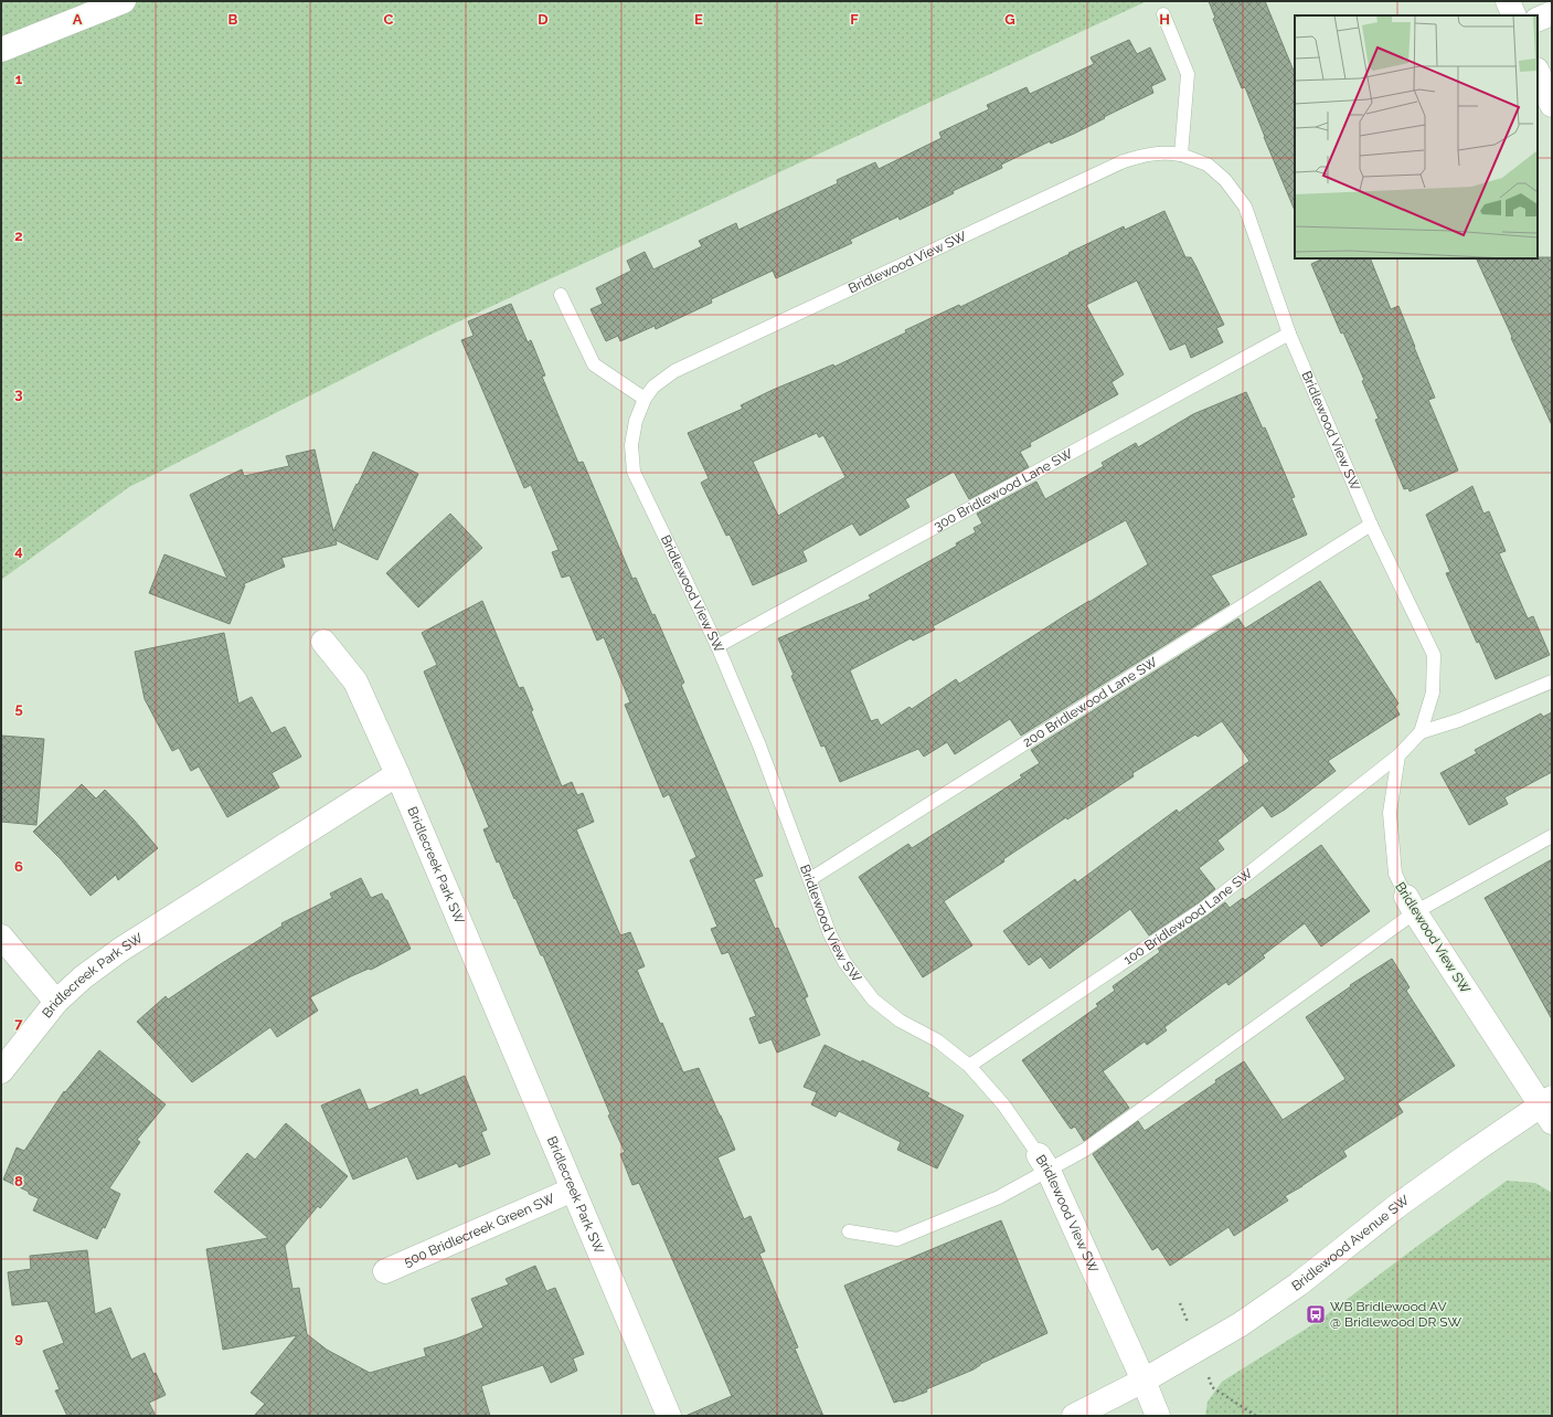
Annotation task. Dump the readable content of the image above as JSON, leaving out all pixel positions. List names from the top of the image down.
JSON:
{
  "streets": {
    "main road": [
      "Bridlewood View SW",
      "Bridlecreek Park SW",
      "500 Bridlecreek Green SW",
      "Bridlewood Avenue SW"
    ],
    "lane": ["300 Bridlewood Lane SW", "200 Bridlewood Lane SW", "100 Bridlewood Lane SW"]
  },
  "crossings": [
    ["Bridlewood View SW", "300 Bridlewood Lane SW"],
    ["Bridlewood View SW", "200 Bridlewood Lane SW"],
    ["Bridlewood View SW", "100 Bridlewood Lane SW"],
    ["Bridlewood View SW", "Bridlewood Avenue SW"],
    ["Bridlecreek Park SW", "500 Bridlecreek Green SW"]
  ],
  "places": {
    "bus stop": ["WB Bridlewood AV @ Bridlewood DR SW"]
  },
  "grid": {
    "columns": [
      "A",
      "B",
      "C",
      "D",
      "E",
      "F",
      "G",
      "H"
    ],
    "rows": [
      "1",
      "2",
      "3",
      "4",
      "5",
      "6",
      "7",
      "8",
      "9"
    ]
  }
}
